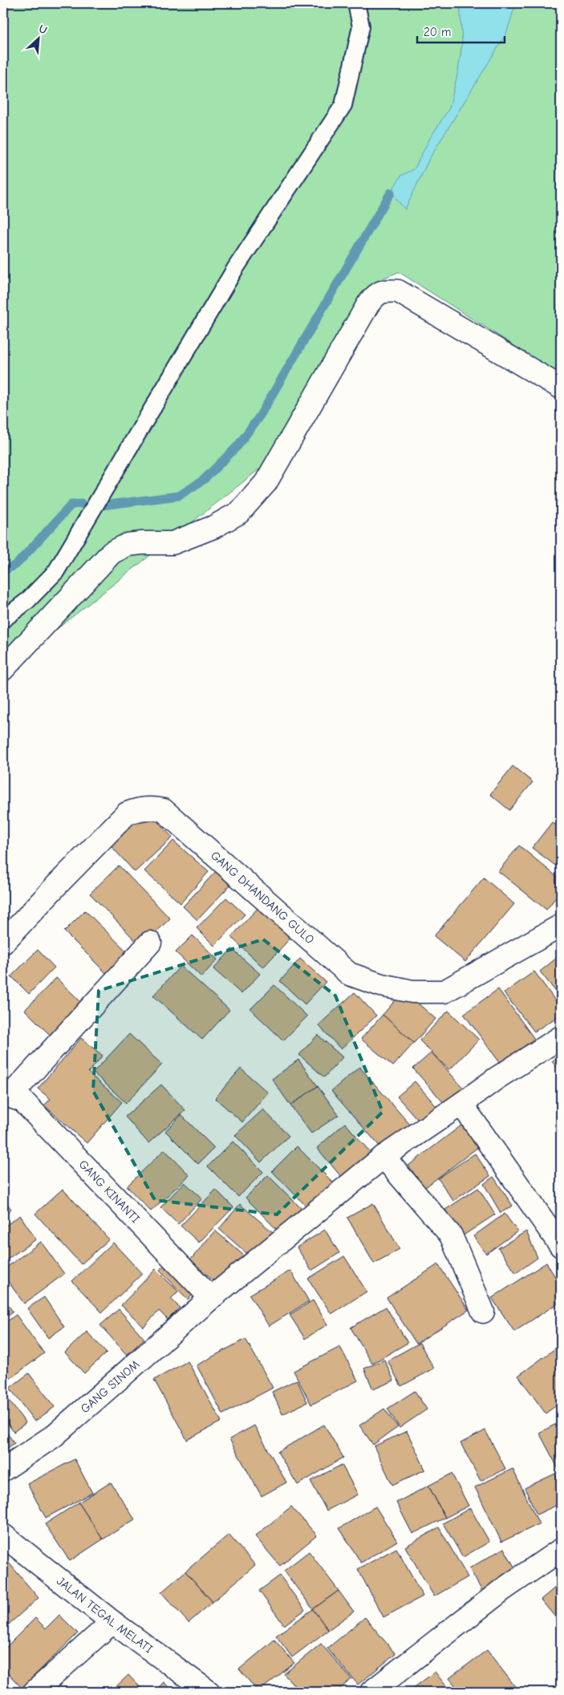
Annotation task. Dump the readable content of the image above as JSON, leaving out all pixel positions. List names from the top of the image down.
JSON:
{
  "streets": {
    "street": [
      "GANG DHANDANG GULO",
      "GANG KINANTI",
      "GANG SINOM",
      "JALAN TEGAL MELATI"
    ]
  },
  "crossings": [
    ["GANG KINANTI", "GANG SINOM"]
  ],
  "scale_bar": "20 m",
  "north": "top right"
}
